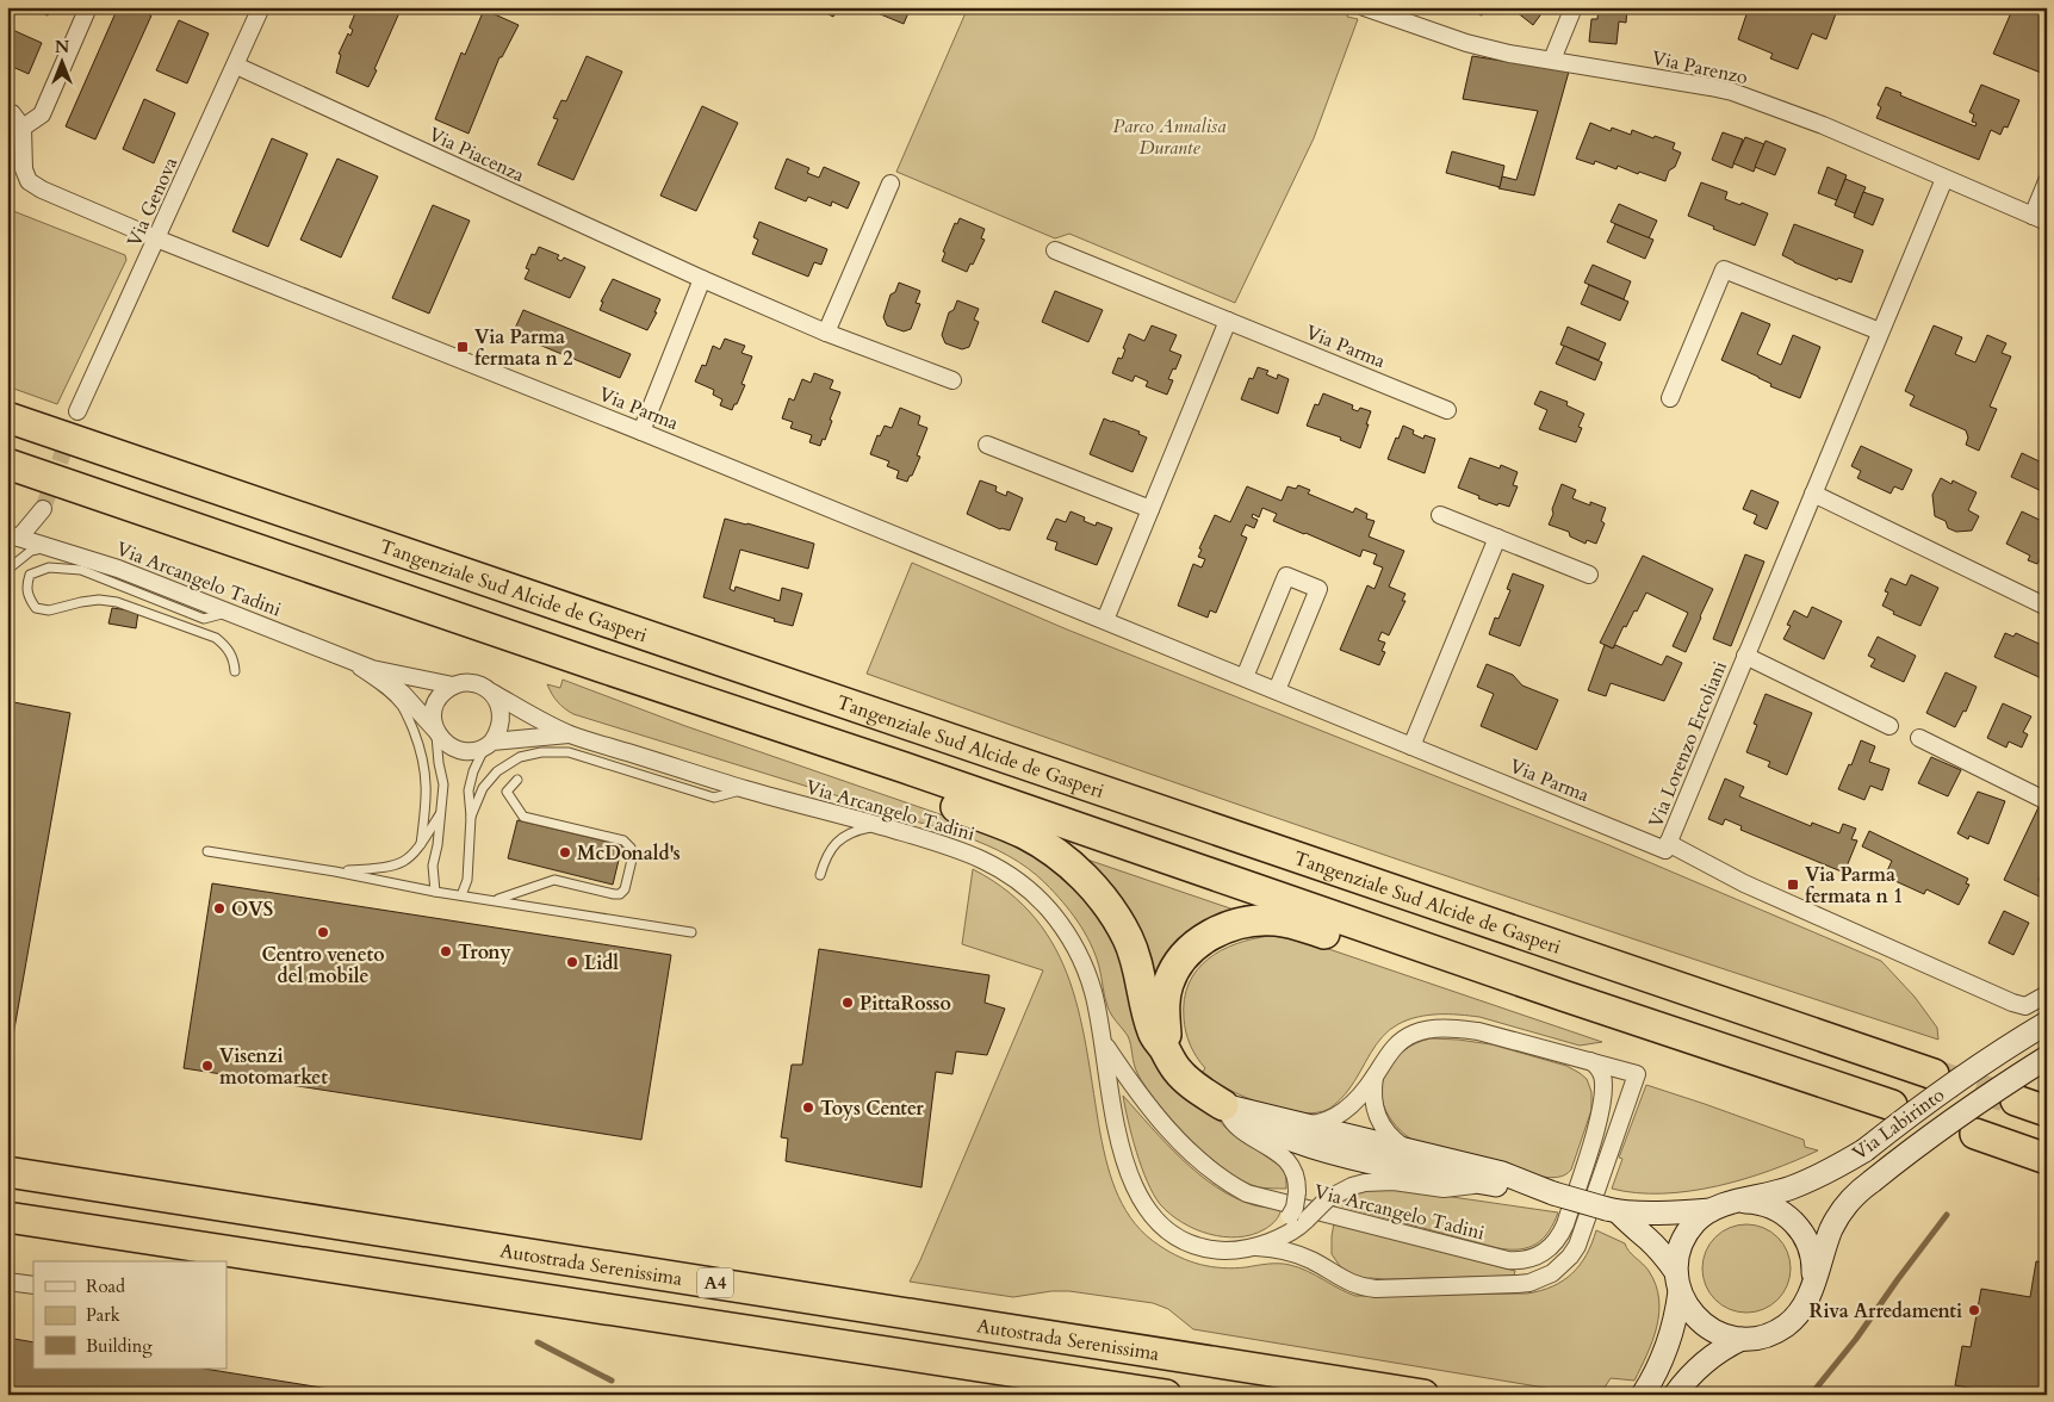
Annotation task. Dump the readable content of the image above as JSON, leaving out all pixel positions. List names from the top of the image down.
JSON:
{
  "streets": {
    "highway": ["Tangenziale Sud Alcide de Gasperi", "Autostrada Serenissima", "A4"],
    "main road": ["Via Labirinto"],
    "street": [
      "Via Parenzo",
      "Via Piacenza",
      "Via Genova",
      "Via Parma",
      "Via Arcangelo Tadini",
      "Via Lorenzo Ercoliani"
    ]
  },
  "crossings": [
    ["Via Parenzo", "Via Lorenzo Ercoliani"],
    ["Via Piacenza", "Via Genova"],
    ["Via Genova", "Via Parma"],
    ["Via Parma", "Via Lorenzo Ercoliani"],
    ["Via Lorenzo Ercoliani", "Via Labirinto"]
  ],
  "parks": ["Parco Annalisa Durante"],
  "places": {
    "transit": ["Via Parma fermata n 2", "Via Parma fermata n 1"],
    "other": [
      "McDonald's",
      "OVS",
      "Centro veneto del mobile",
      "Trony",
      "Lidl",
      "PittaRosso",
      "Visenzi motomarket",
      "Toys Center",
      "Riva Arredamenti"
    ]
  },
  "legend": ["Road", "Park", "Building"],
  "north": "top"
}
